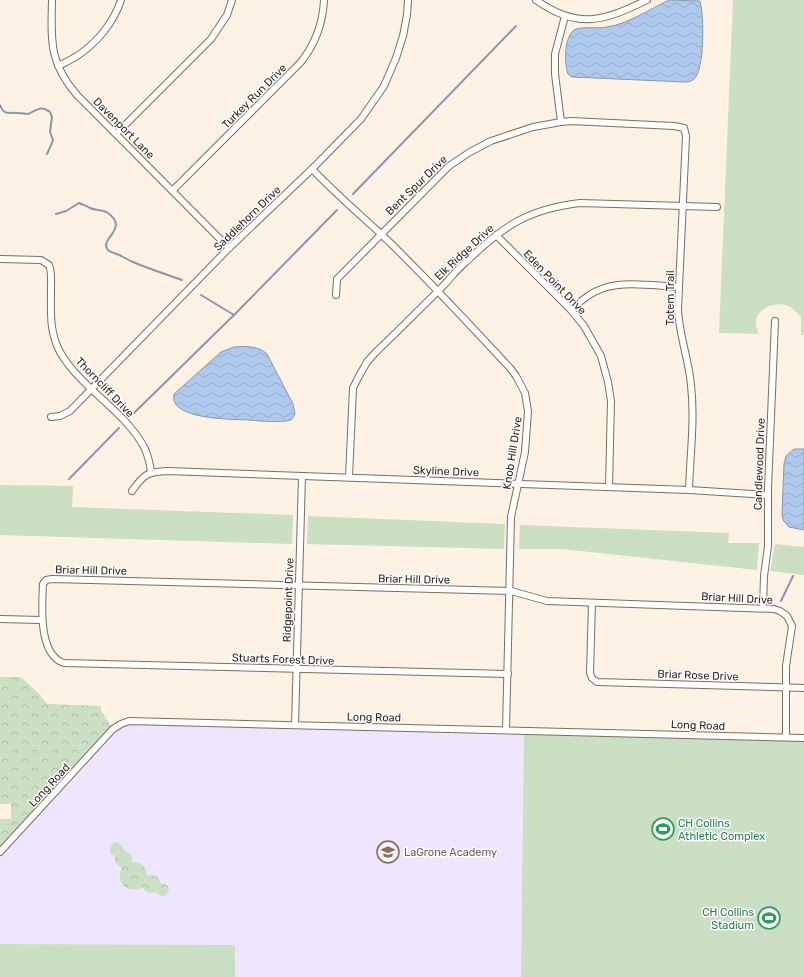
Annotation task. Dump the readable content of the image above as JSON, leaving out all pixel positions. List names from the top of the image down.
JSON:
{
  "streets": {
    "street": [
      "Turkey Run Drive",
      "Davenport Lane",
      "Bent Spur Drive",
      "Saddlehorn Drive",
      "Elk Ridge Drive",
      "Eden Point Drive",
      "Totem Trail",
      "Thorncliff Drive",
      "Knob Hill Drive",
      "Candlewood Drive",
      "Skyline Drive",
      "Briar Hill Drive",
      "Ridgepoint Drive",
      "Stuarts Forest Drive",
      "Briar Rose Drive",
      "Long Road"
    ]
  },
  "crossings": [
    ["Turkey Run Drive", "Davenport Lane"],
    ["Davenport Lane", "Saddlehorn Drive"],
    ["Bent Spur Drive", "Totem Trail"],
    ["Bent Spur Drive", "Knob Hill Drive"],
    ["Saddlehorn Drive", "Thorncliff Drive"],
    ["Saddlehorn Drive", "Knob Hill Drive"],
    ["Elk Ridge Drive", "Eden Point Drive"],
    ["Elk Ridge Drive", "Totem Trail"],
    ["Elk Ridge Drive", "Knob Hill Drive"],
    ["Elk Ridge Drive", "Skyline Drive"],
    ["Eden Point Drive", "Skyline Drive"],
    ["Totem Trail", "Skyline Drive"],
    ["Thorncliff Drive", "Skyline Drive"],
    ["Knob Hill Drive", "Skyline Drive"],
    ["Knob Hill Drive", "Briar Hill Drive"],
    ["Knob Hill Drive", "Stuarts Forest Drive"],
    ["Knob Hill Drive", "Long Road"],
    ["Candlewood Drive", "Skyline Drive"],
    ["Candlewood Drive", "Briar Hill Drive"],
    ["Skyline Drive", "Ridgepoint Drive"],
    ["Briar Hill Drive", "Ridgepoint Drive"],
    ["Briar Hill Drive", "Stuarts Forest Drive"],
    ["Briar Hill Drive", "Briar Rose Drive"],
    ["Ridgepoint Drive", "Stuarts Forest Drive"],
    ["Ridgepoint Drive", "Long Road"]
  ],
  "places": {
    "sports": ["CH Collins Athletic Complex", "CH Collins Stadium"],
    "school or university": ["LaGrone Academy"]
  }
}
